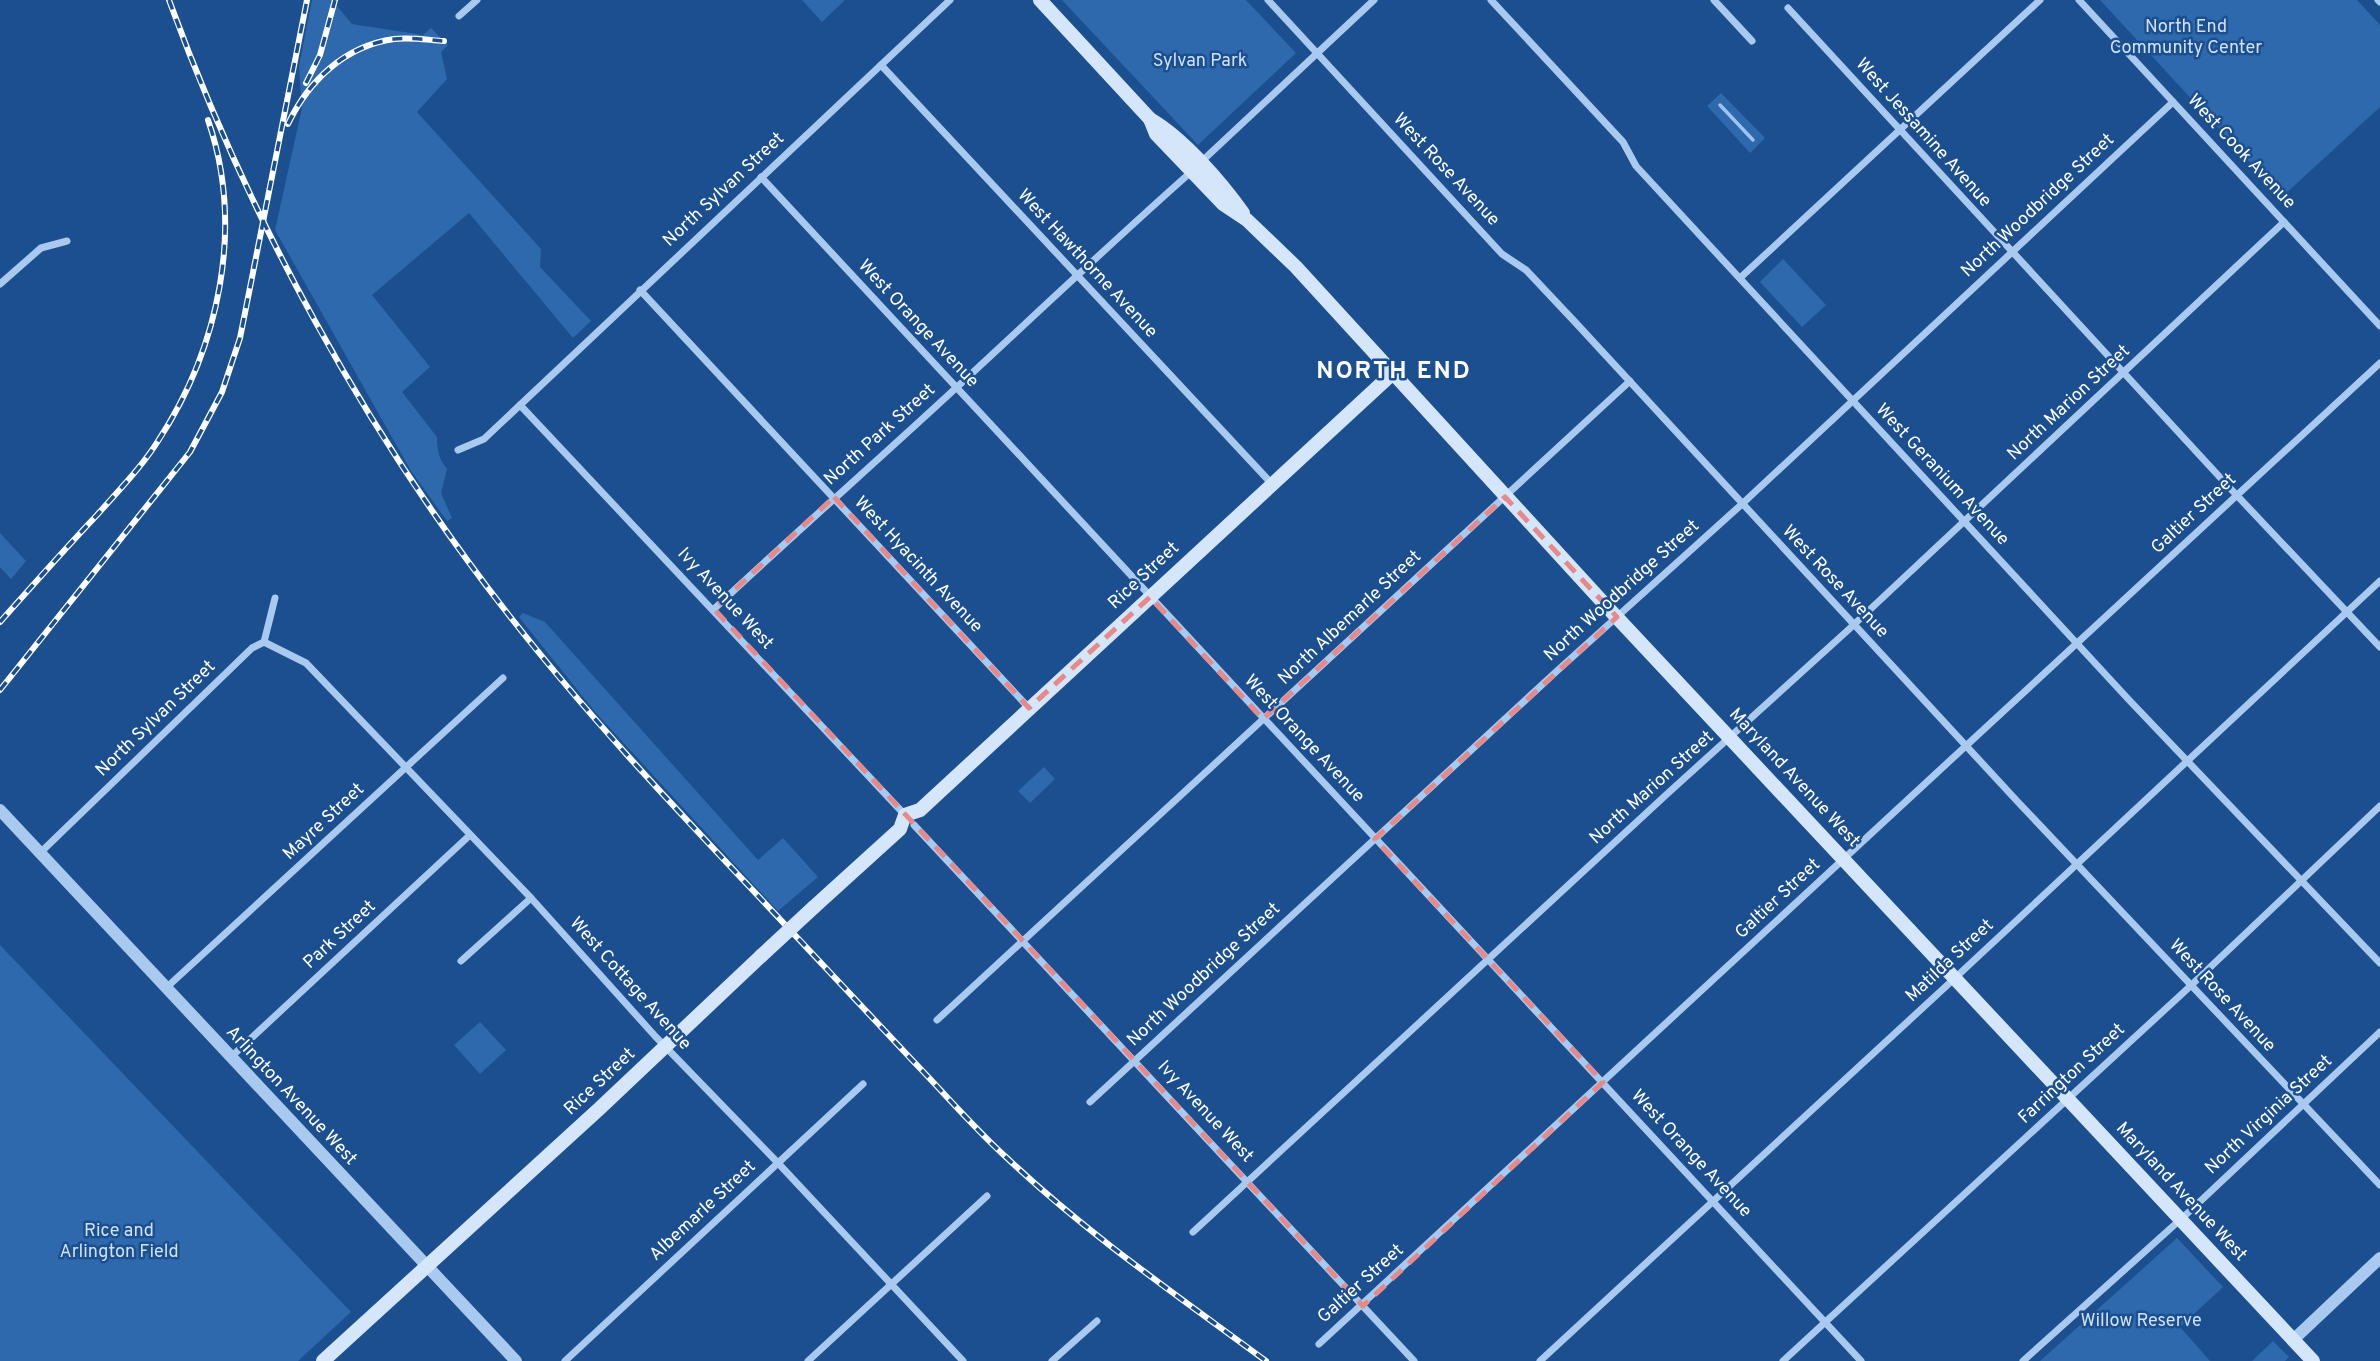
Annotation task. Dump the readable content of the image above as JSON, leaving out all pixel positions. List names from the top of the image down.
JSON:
{
  "streets": {
    "main road": ["Rice Street", "Maryland Avenue West"],
    "street": [
      "West Jessamine Avenue",
      "West Cook Avenue",
      "West Rose Avenue",
      "North Sylvan Street",
      "North Woodbridge Street",
      "West Hawthorne Avenue",
      "West Orange Avenue",
      "North Marion Street",
      "North Park Street",
      "West Geranium Avenue",
      "Galtier Street",
      "West Hyacinth Avenue",
      "Ivy Avenue West",
      "North Albemarle Street",
      "Mayre Street",
      "Park Street",
      "Matilda Street",
      "West Cottage Avenue",
      "Farrington Street",
      "Arlington Avenue West",
      "North Virginia Street",
      "Albemarle Street"
    ]
  },
  "crossings": [
    ["West Jessamine Avenue", "North Woodbridge Street"],
    ["West Jessamine Avenue", "North Marion Street"],
    ["West Jessamine Avenue", "Galtier Street"],
    ["West Jessamine Avenue", "Matilda Street"],
    ["West Cook Avenue", "North Woodbridge Street"],
    ["West Cook Avenue", "North Marion Street"],
    ["West Rose Avenue", "North Woodbridge Street"],
    ["West Rose Avenue", "North Marion Street"],
    ["West Rose Avenue", "North Park Street"],
    ["West Rose Avenue", "Galtier Street"],
    ["West Rose Avenue", "North Albemarle Street"],
    ["West Rose Avenue", "Matilda Street"],
    ["West Rose Avenue", "Farrington Street"],
    ["West Rose Avenue", "North Virginia Street"],
    ["North Sylvan Street", "West Hawthorne Avenue"],
    ["North Sylvan Street", "West Orange Avenue"],
    ["North Sylvan Street", "West Hyacinth Avenue"],
    ["North Sylvan Street", "Ivy Avenue West"],
    ["North Sylvan Street", "West Cottage Avenue"],
    ["North Sylvan Street", "Arlington Avenue West"],
    ["North Woodbridge Street", "West Orange Avenue"],
    ["North Woodbridge Street", "West Geranium Avenue"],
    ["North Woodbridge Street", "Ivy Avenue West"],
    ["North Woodbridge Street", "Maryland Avenue West"],
    ["West Hawthorne Avenue", "North Park Street"],
    ["West Hawthorne Avenue", "Rice Street"],
    ["West Orange Avenue", "North Marion Street"],
    ["West Orange Avenue", "North Park Street"],
    ["West Orange Avenue", "Galtier Street"],
    ["West Orange Avenue", "Rice Street"],
    ["West Orange Avenue", "North Albemarle Street"],
    ["West Orange Avenue", "Matilda Street"],
    ["West Orange Avenue", "Farrington Street"],
    ["North Marion Street", "West Geranium Avenue"],
    ["North Marion Street", "Ivy Avenue West"],
    ["North Marion Street", "Maryland Avenue West"],
    ["North Park Street", "West Hyacinth Avenue"],
    ["North Park Street", "Ivy Avenue West"],
    ["North Park Street", "Maryland Avenue West"],
    ["West Geranium Avenue", "Galtier Street"],
    ["West Geranium Avenue", "Matilda Street"],
    ["West Geranium Avenue", "Farrington Street"],
    ["Galtier Street", "Ivy Avenue West"],
    ["Galtier Street", "Maryland Avenue West"],
    ["West Hyacinth Avenue", "Rice Street"],
    ["Rice Street", "Ivy Avenue West"],
    ["Rice Street", "Maryland Avenue West"],
    ["Rice Street", "West Cottage Avenue"],
    ["Rice Street", "Arlington Avenue West"],
    ["Ivy Avenue West", "North Albemarle Street"],
    ["North Albemarle Street", "Maryland Avenue West"],
    ["Maryland Avenue West", "Matilda Street"],
    ["Maryland Avenue West", "Farrington Street"],
    ["Maryland Avenue West", "North Virginia Street"],
    ["Mayre Street", "West Cottage Avenue"],
    ["Mayre Street", "Arlington Avenue West"],
    ["Park Street", "West Cottage Avenue"],
    ["Park Street", "Arlington Avenue West"],
    ["West Cottage Avenue", "Albemarle Street"]
  ],
  "districts": ["NORTH END"],
  "parks": [
    "North End Community Center",
    "Sylvan Park",
    "Rice and Arlington Field",
    "Willow Reserve"
  ]
}
